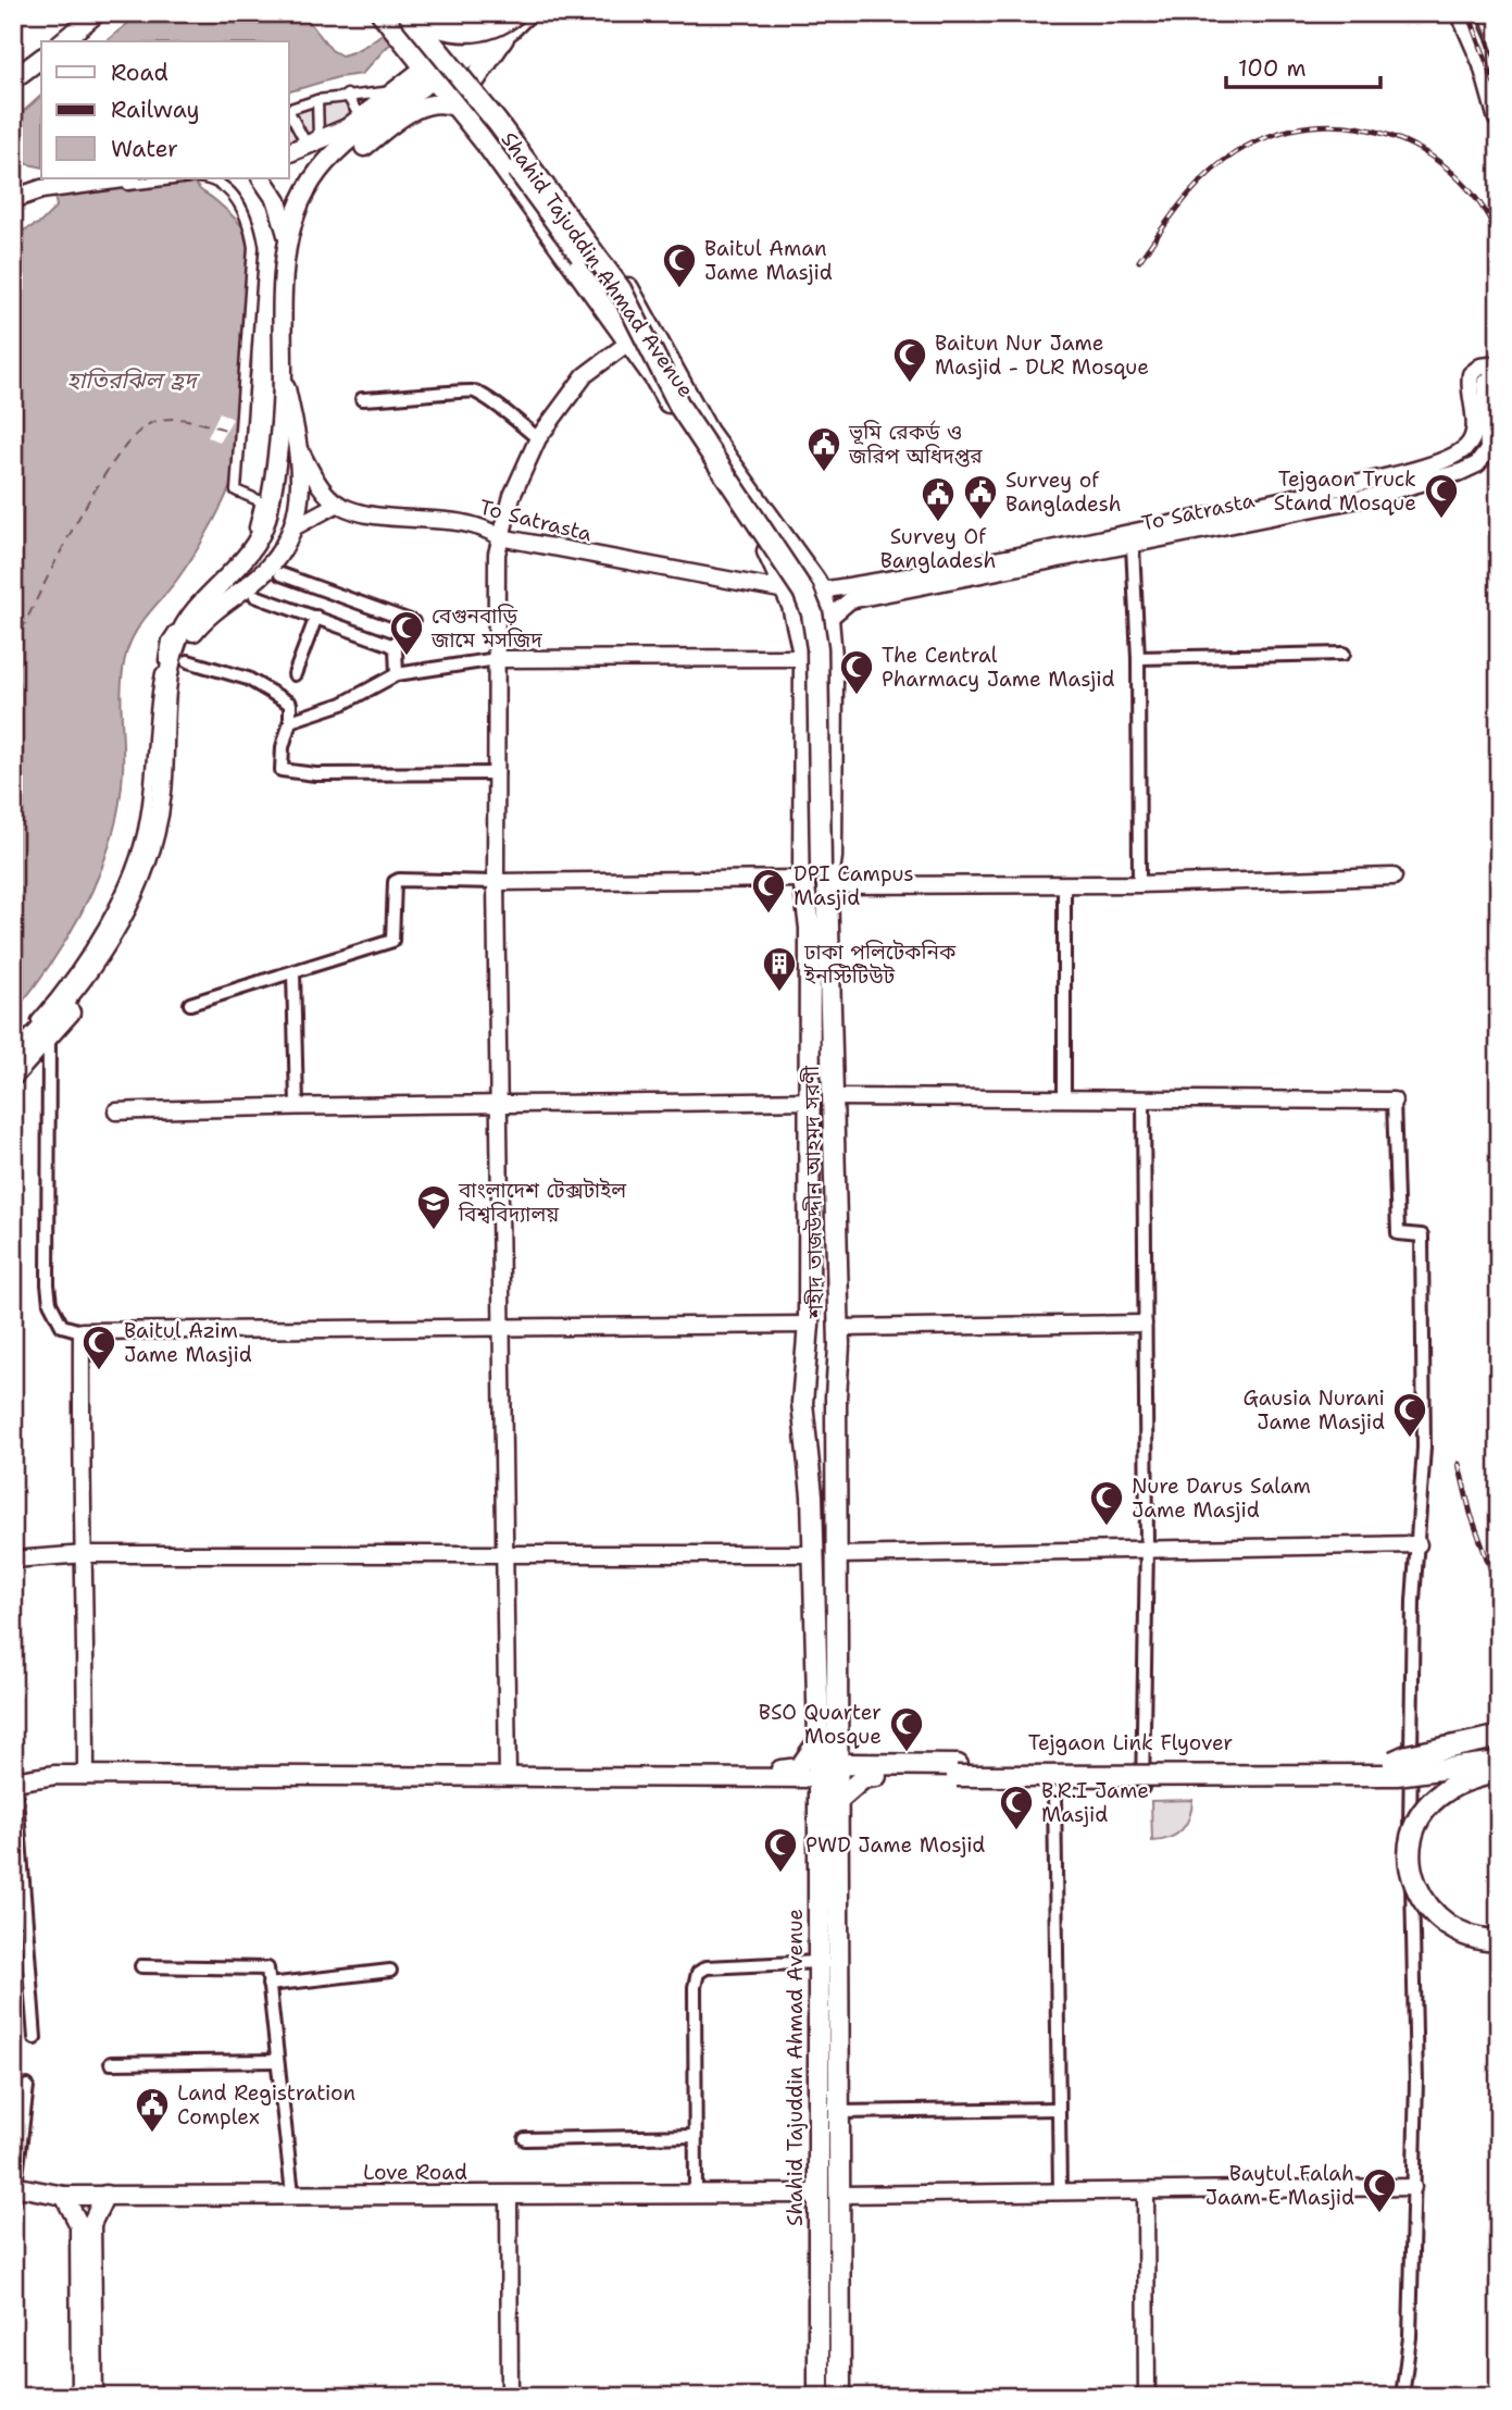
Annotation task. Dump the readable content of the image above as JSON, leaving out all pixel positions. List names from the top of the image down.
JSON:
{
  "streets": {
    "main road": [
      "Shahid Tajuddin Ahmad Avenue",
      "শহীদ তাজউদ্দীন আহমদ সরণী",
      "Tejgaon Link Flyover",
      "Love Road"
    ],
    "street": ["To Satrasta"]
  },
  "crossings": [
    ["Shahid Tajuddin Ahmad Avenue", "To Satrasta"],
    ["Shahid Tajuddin Ahmad Avenue", "শহীদ তাজউদ্দীন আহমদ সরণী"],
    ["Shahid Tajuddin Ahmad Avenue", "Tejgaon Link Flyover"],
    ["Shahid Tajuddin Ahmad Avenue", "Love Road"],
    ["To Satrasta", "শহীদ তাজউদ্দীন আহমদ সরণী"],
    ["শহীদ তাজউদ্দীন আহমদ সরণী", "Tejgaon Link Flyover"]
  ],
  "water": ["হাতিরঝিল হ্রদ"],
  "places": {
    "mosque": [
      "Baitul Aman Jame Masjid",
      "Baitun Nur Jame Masjid - DLR Mosque",
      "Tejgaon Truck Stand Mosque",
      "বেগুনবাড়ি জামে মসজিদ",
      "The Central Pharmacy Jame Masjid",
      "DPI Campus Masjid",
      "Baitul Azim Jame Masjid",
      "Gausia Nurani Jame Masjid",
      "Nure Darus Salam Jame Masjid",
      "BSO Quarter Mosque",
      "B.R.I Jame Masjid",
      "PWD Jame Mosjid",
      "Baytul Falah Jaam E Masjid"
    ],
    "public building": [
      "ভূমি রেকর্ড ও জরিপ অধিদপ্তর",
      "Survey of Bangladesh",
      "Survey Of Bangladesh",
      "Land Registration Complex"
    ],
    "building": ["ঢাকা পলিটেকনিক ইনস্টিটিউট"],
    "school or university": ["বাংলাদেশ টেক্সটাইল বিশ্ববিদ্যালয়"]
  },
  "legend": ["Road", "Railway", "Water"],
  "scale_bar": "100 m"
}
